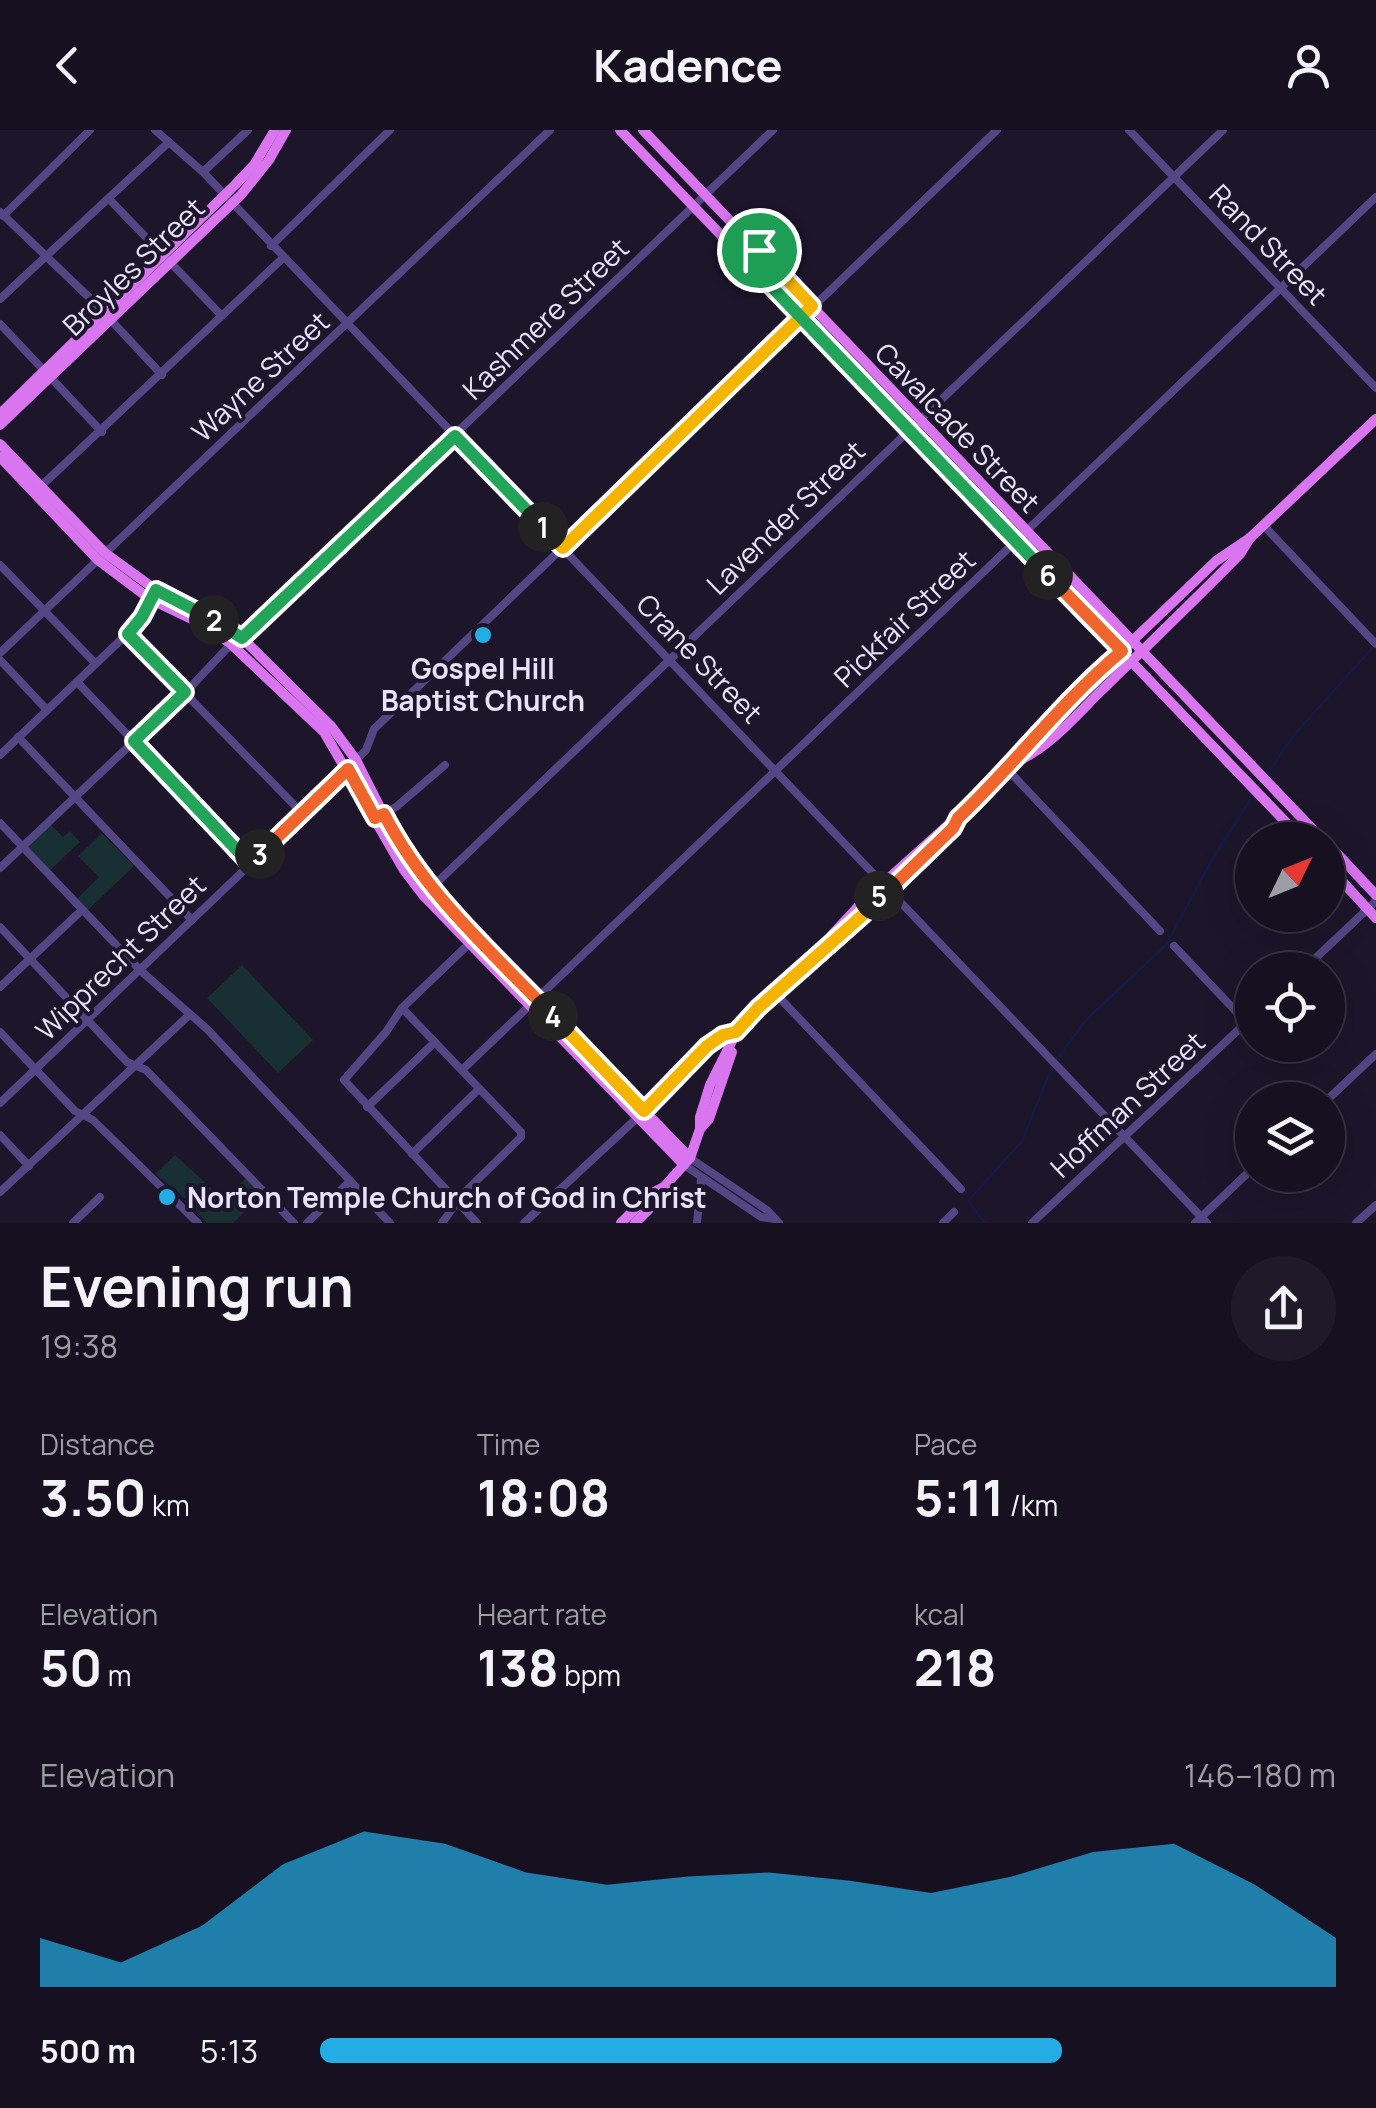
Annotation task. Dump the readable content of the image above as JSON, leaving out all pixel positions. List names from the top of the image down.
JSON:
{
  "streets": {
    "main road": ["Broyles Street", "Cavalcade Street"],
    "street": [
      "Rand Street",
      "Kashmere Street",
      "Wayne Street",
      "Lavender Street",
      "Pickfair Street",
      "Crane Street",
      "Wipprecht Street",
      "Hoffman Street"
    ]
  },
  "crossings": [
    ["Rand Street", "Lavender Street"],
    ["Rand Street", "Pickfair Street"],
    ["Broyles Street", "Crane Street"],
    ["Kashmere Street", "Cavalcade Street"],
    ["Kashmere Street", "Crane Street"],
    ["Wayne Street", "Crane Street"],
    ["Cavalcade Street", "Lavender Street"],
    ["Cavalcade Street", "Pickfair Street"],
    ["Cavalcade Street", "Wipprecht Street"],
    ["Lavender Street", "Crane Street"],
    ["Pickfair Street", "Crane Street"],
    ["Crane Street", "Wipprecht Street"],
    ["Crane Street", "Hoffman Street"]
  ],
  "places": ["Gospel Hill Baptist Church", "Norton Temple Church of God in Christ"],
  "north": "top right",
  "page": {
    "header": "Kadence",
    "pins": [
      "1",
      "6",
      "2",
      "3",
      "5",
      "4"
    ],
    "heading": ["Evening run", "19:38"],
    "stats": [
      ["Distance", "3.50 km"],
      ["Time", "18:08"],
      ["Pace", "5:11 /km"],
      ["Elevation", "50 m"],
      ["Heart rate", "138 bpm"],
      ["kcal", "218"]
    ],
    "chart": ["Elevation", "146–180 m"],
    "list": [
      {
        "name": "500 m",
        "note": "5:13"
      }
    ]
  }
}
